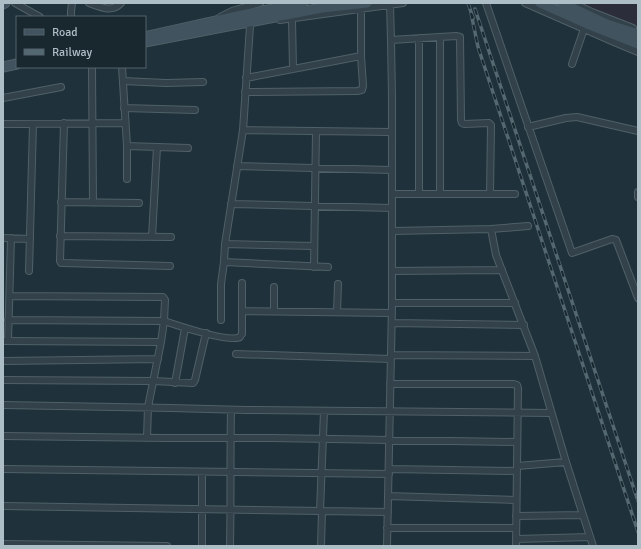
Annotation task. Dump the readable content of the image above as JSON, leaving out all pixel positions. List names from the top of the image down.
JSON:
{
  "legend": ["Road", "Railway"]
}
